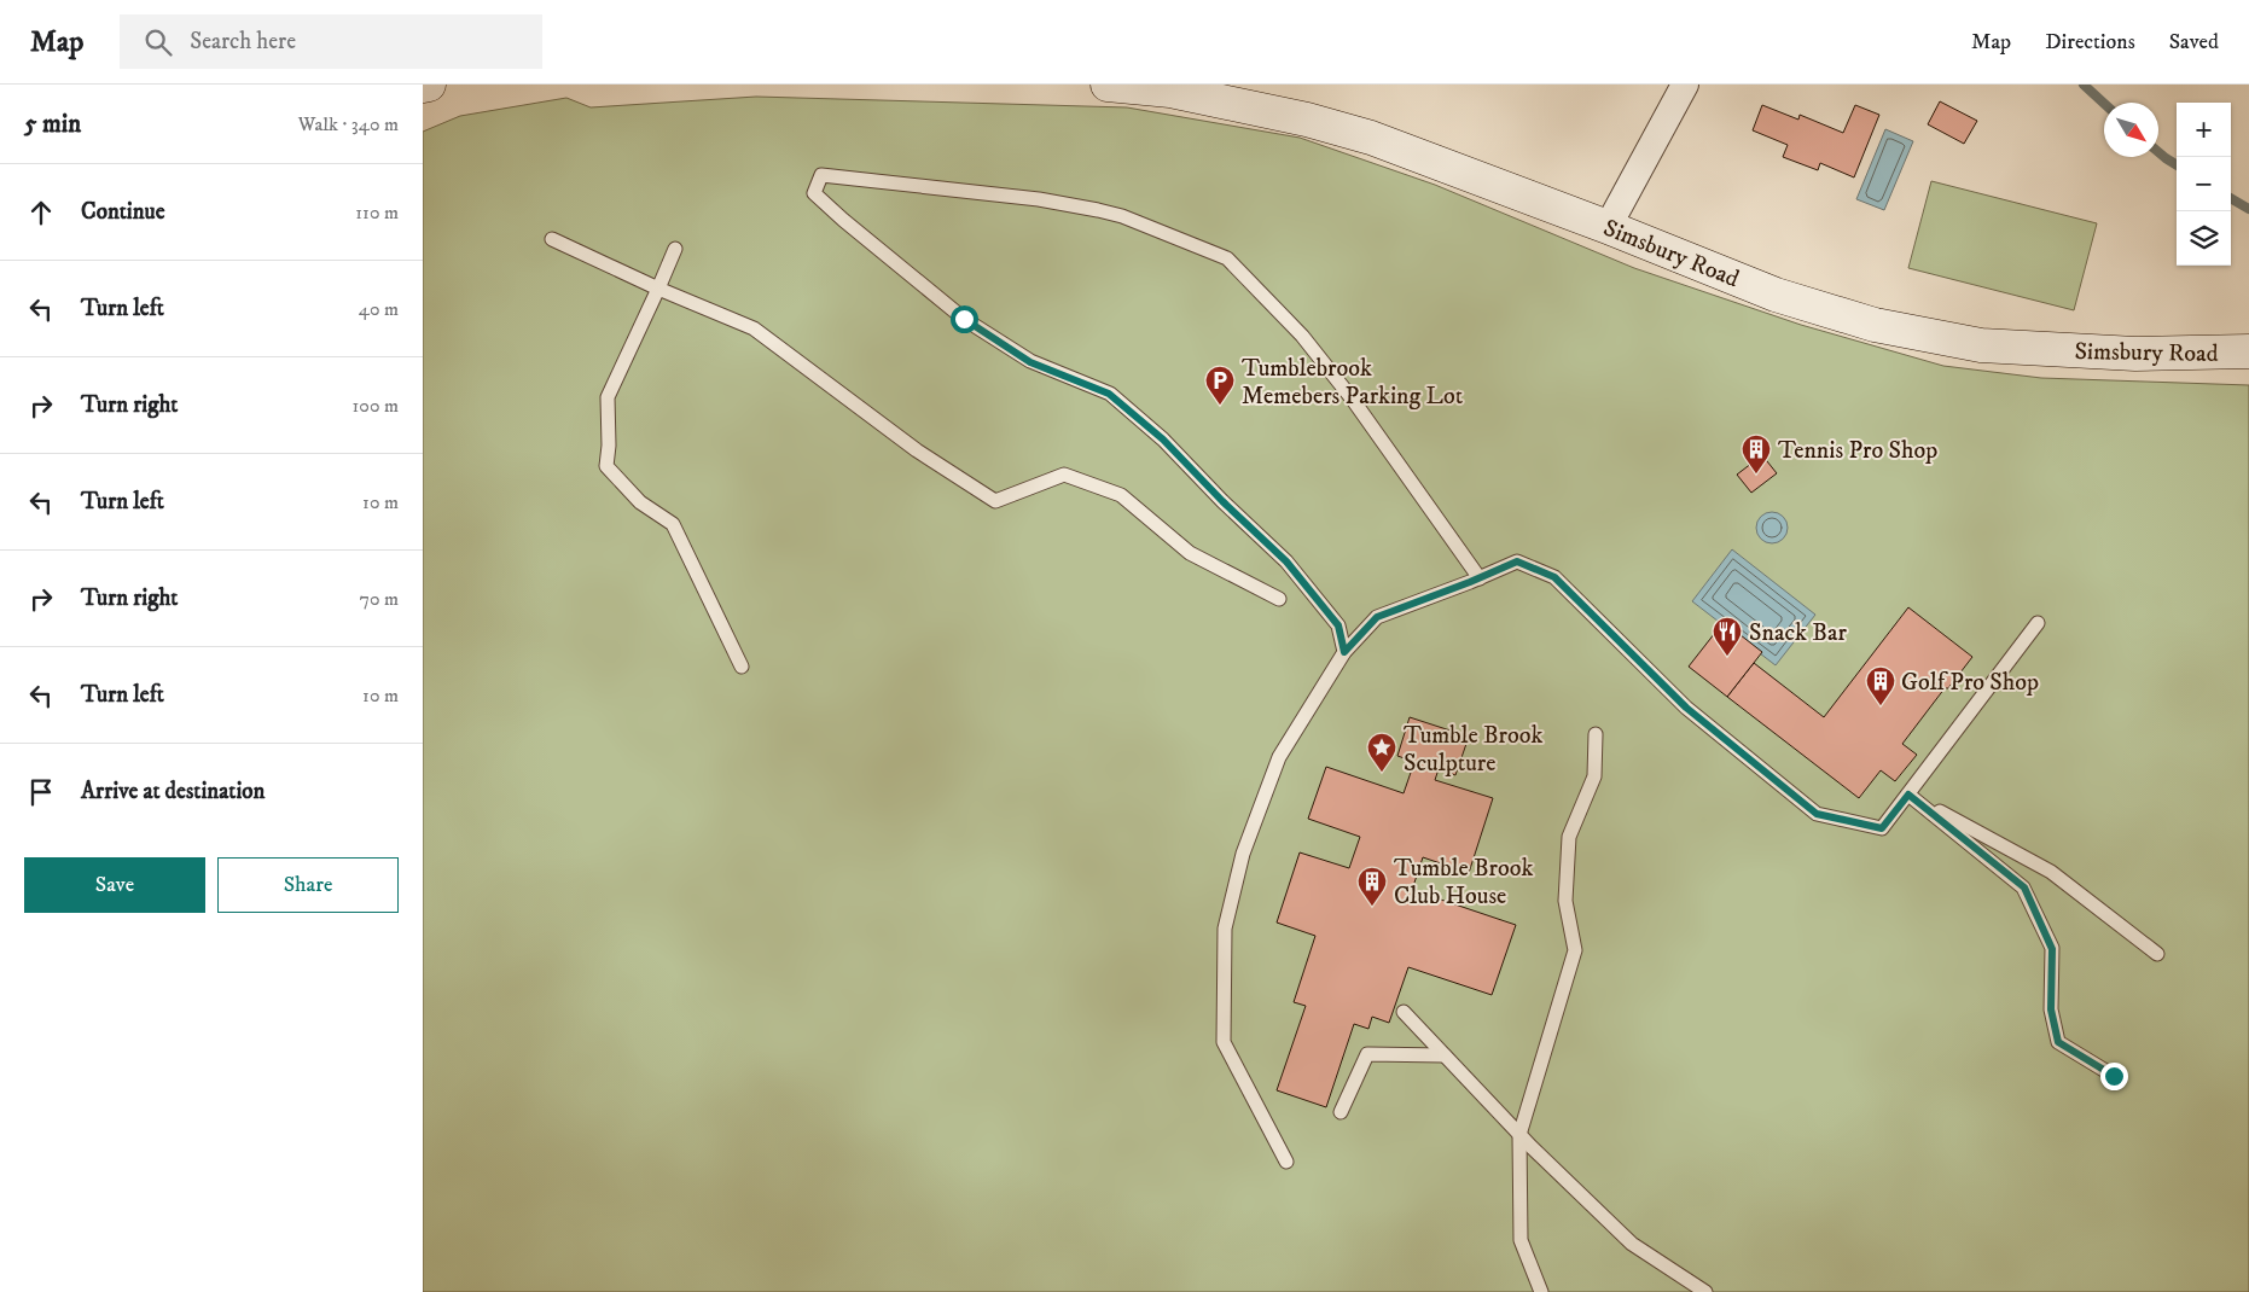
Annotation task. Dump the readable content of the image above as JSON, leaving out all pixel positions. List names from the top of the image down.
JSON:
{
  "streets": {
    "main road": ["Simsbury Road"]
  },
  "places": {
    "parking": ["Tumblebrook Memebers Parking Lot"],
    "building": ["Tennis Pro Shop", "Golf Pro Shop", "Tumble Brook Club House"],
    "restaurant": ["Snack Bar"],
    "place": ["Tumble Brook Sculpture"]
  },
  "north": "bottom right",
  "page": {
    "header": "Map",
    "search": "Search here",
    "nav": ["Map", "Directions", "Saved"],
    "heading": ["5 min", "Walk · 340 m"],
    "map_buttons": ["+", "−"],
    "list": [
      ["Continue", "110 m"],
      ["Turn left", "40 m"],
      ["Turn right", "100 m"],
      ["Turn left", "10 m"],
      ["Turn right", "70 m"],
      ["Turn left", "10 m"],
      "Arrive at destination"
    ],
    "buttons": ["Save", "Share"]
  }
}
